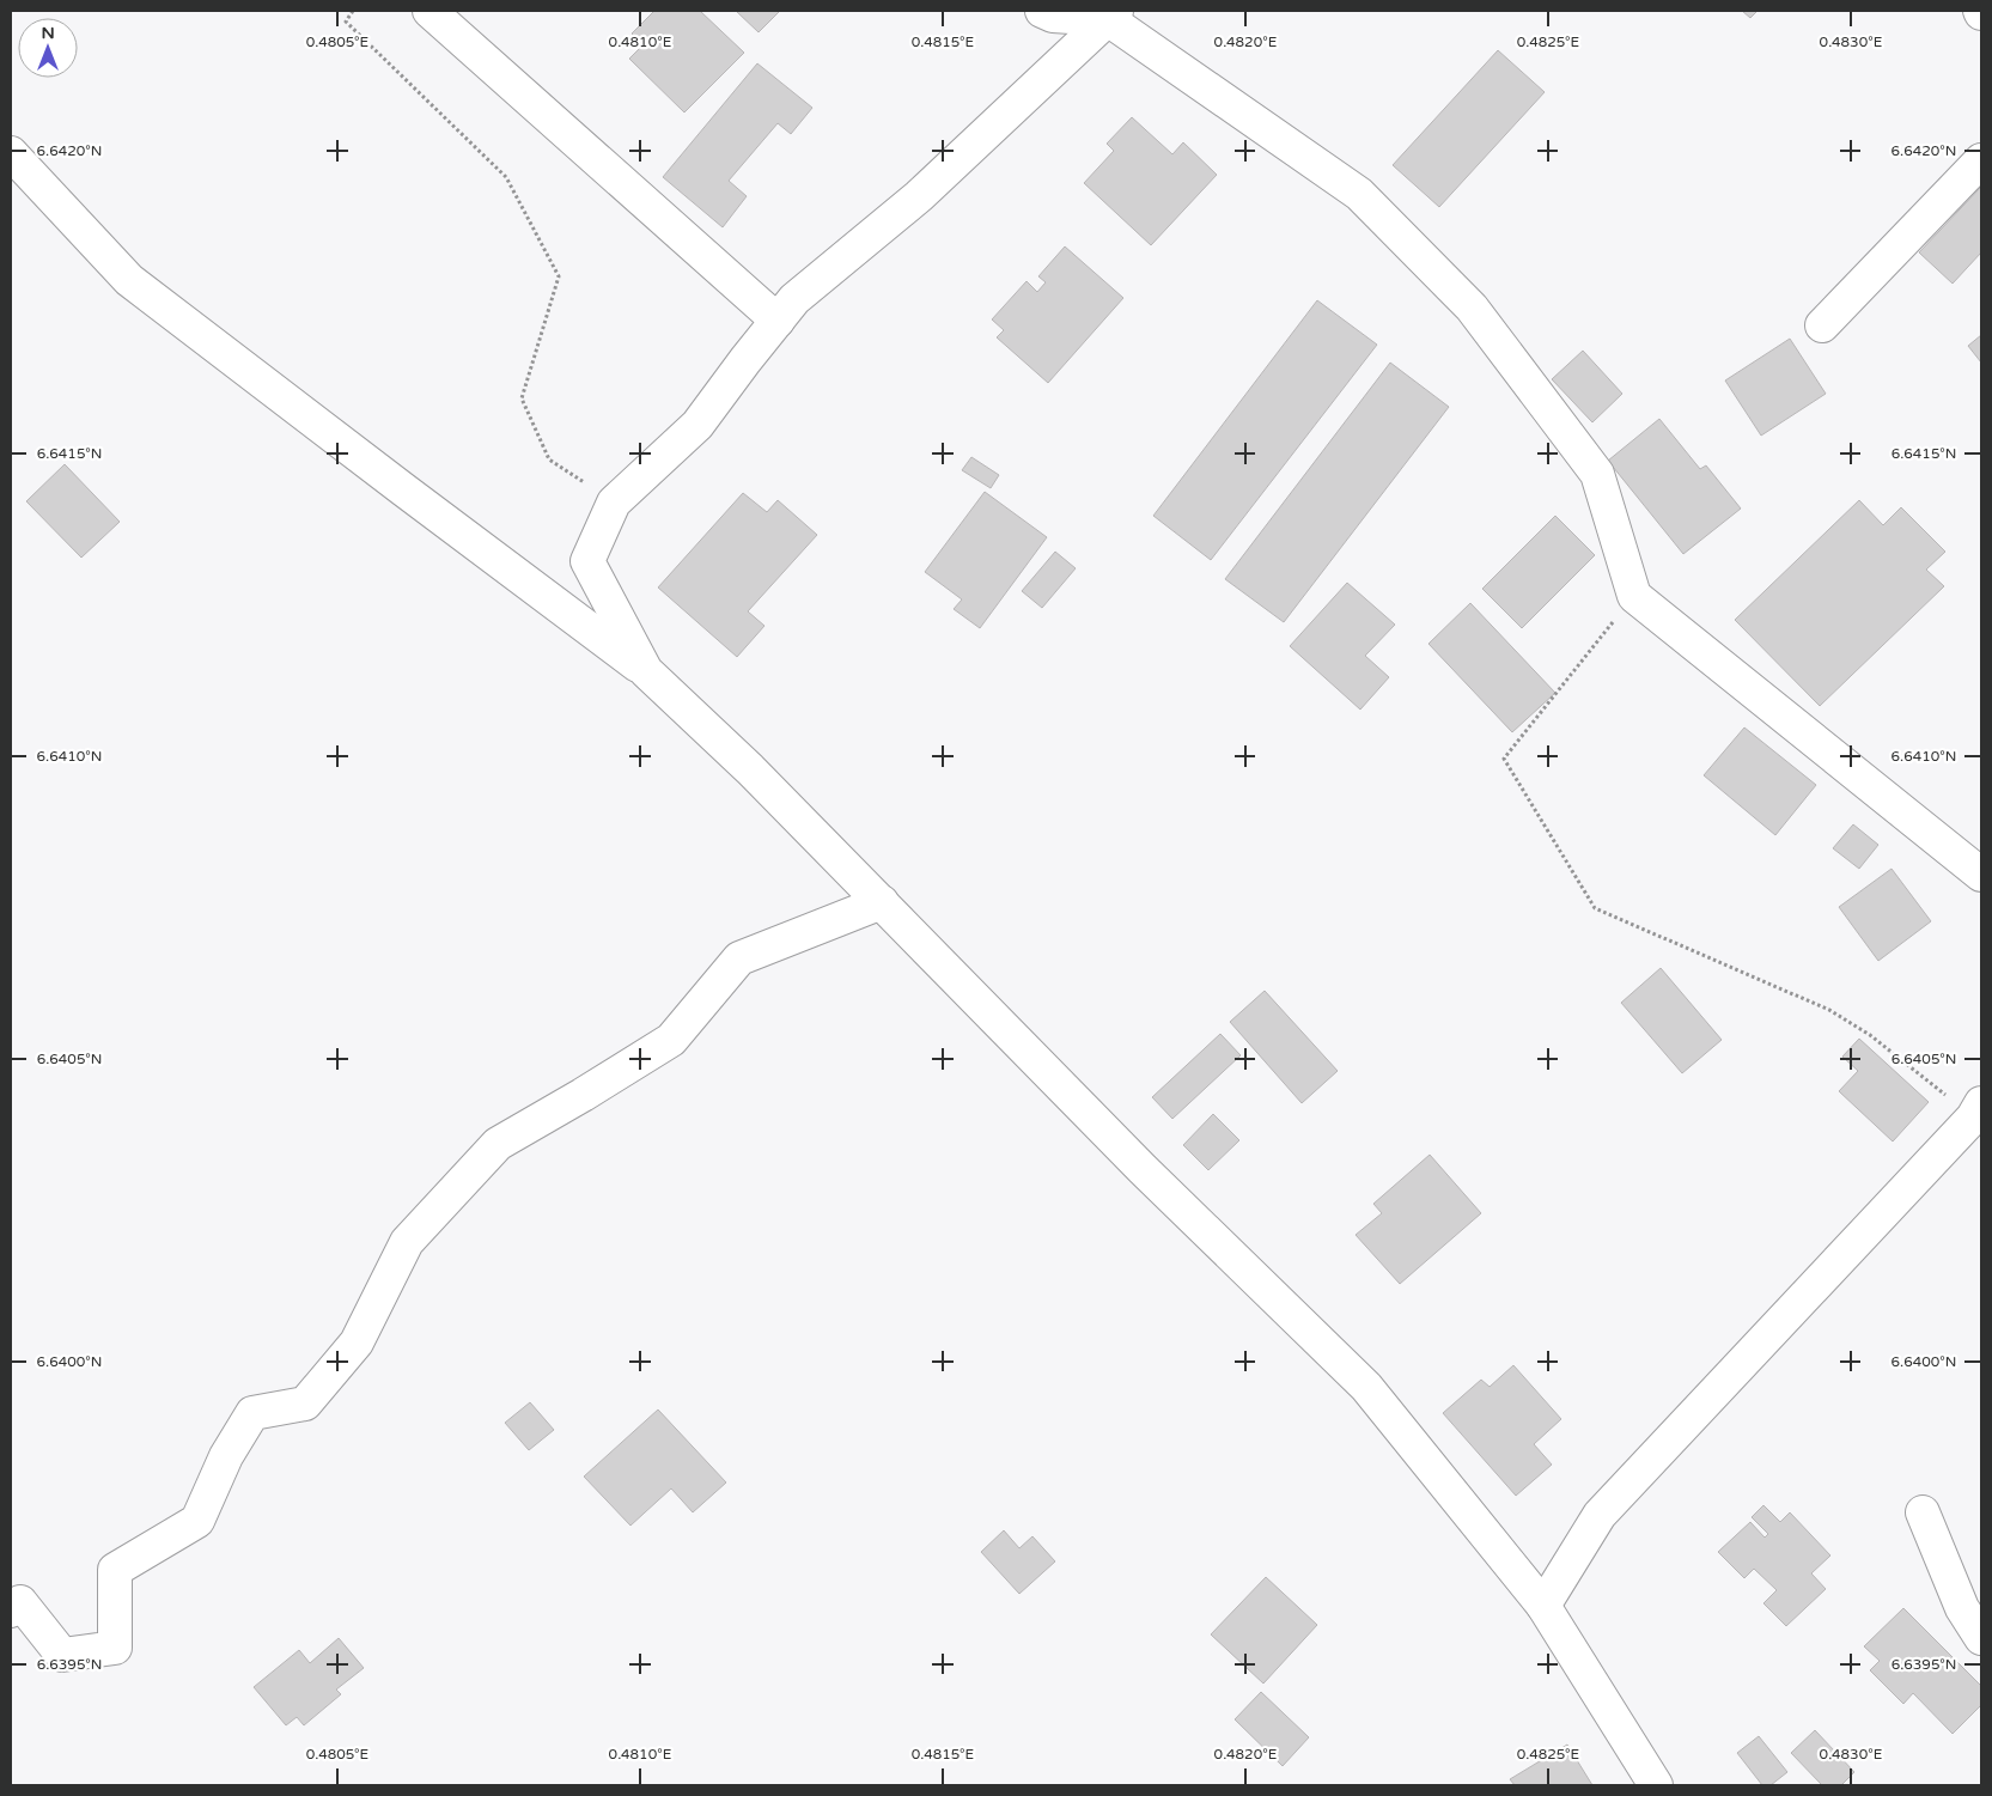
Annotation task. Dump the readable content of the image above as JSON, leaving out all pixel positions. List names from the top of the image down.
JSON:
{
  "north": "top",
  "coordinates": [
    "0.4805°E",
    "0.4810°E",
    "0.4815°E",
    "0.4820°E",
    "0.4825°E",
    "0.4830°E",
    "6.6420°N",
    "6.6415°N",
    "6.6410°N",
    "6.6405°N",
    "6.6400°N",
    "6.6395°N"
  ]
}
